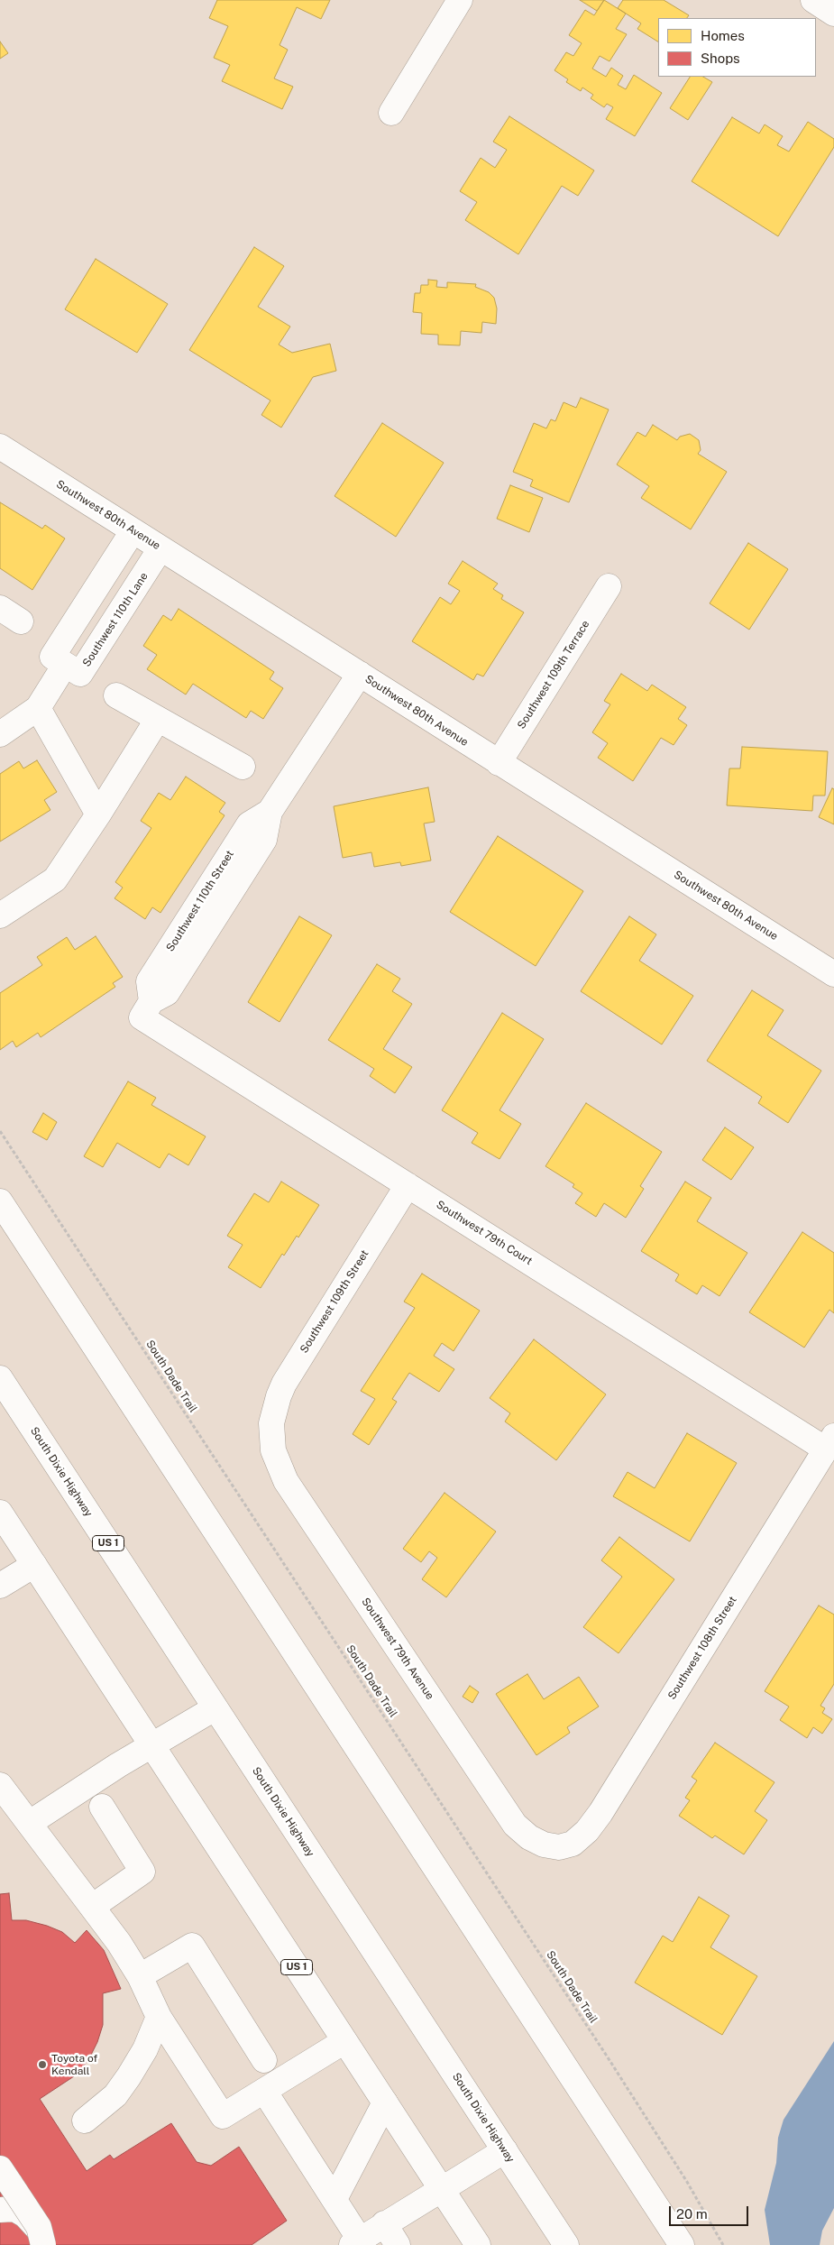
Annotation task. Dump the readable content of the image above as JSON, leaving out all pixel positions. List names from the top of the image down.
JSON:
{
  "streets": {
    "main road": [
      "Southwest 80th Avenue",
      "Southwest 110th Lane",
      "Southwest 109th Terrace",
      "Southwest 110th Street",
      "Southwest 79th Court",
      "Southwest 109th Street",
      "South Dixie Highway",
      "US 1",
      "Southwest 108th Street",
      "Southwest 79th Avenue"
    ],
    "path": ["South Dade Trail"]
  },
  "crossings": [
    ["Southwest 80th Avenue", "Southwest 110th Lane"],
    ["Southwest 80th Avenue", "Southwest 109th Terrace"],
    ["Southwest 80th Avenue", "Southwest 110th Street"],
    ["Southwest 110th Street", "Southwest 79th Court"],
    ["Southwest 79th Court", "Southwest 109th Street"],
    ["Southwest 79th Court", "Southwest 108th Street"],
    ["Southwest 109th Street", "Southwest 79th Avenue"],
    ["Southwest 108th Street", "Southwest 79th Avenue"]
  ],
  "places": ["Toyota of Kendall"],
  "legend": ["Homes", "Shops"],
  "scale_bar": "20 m"
}
